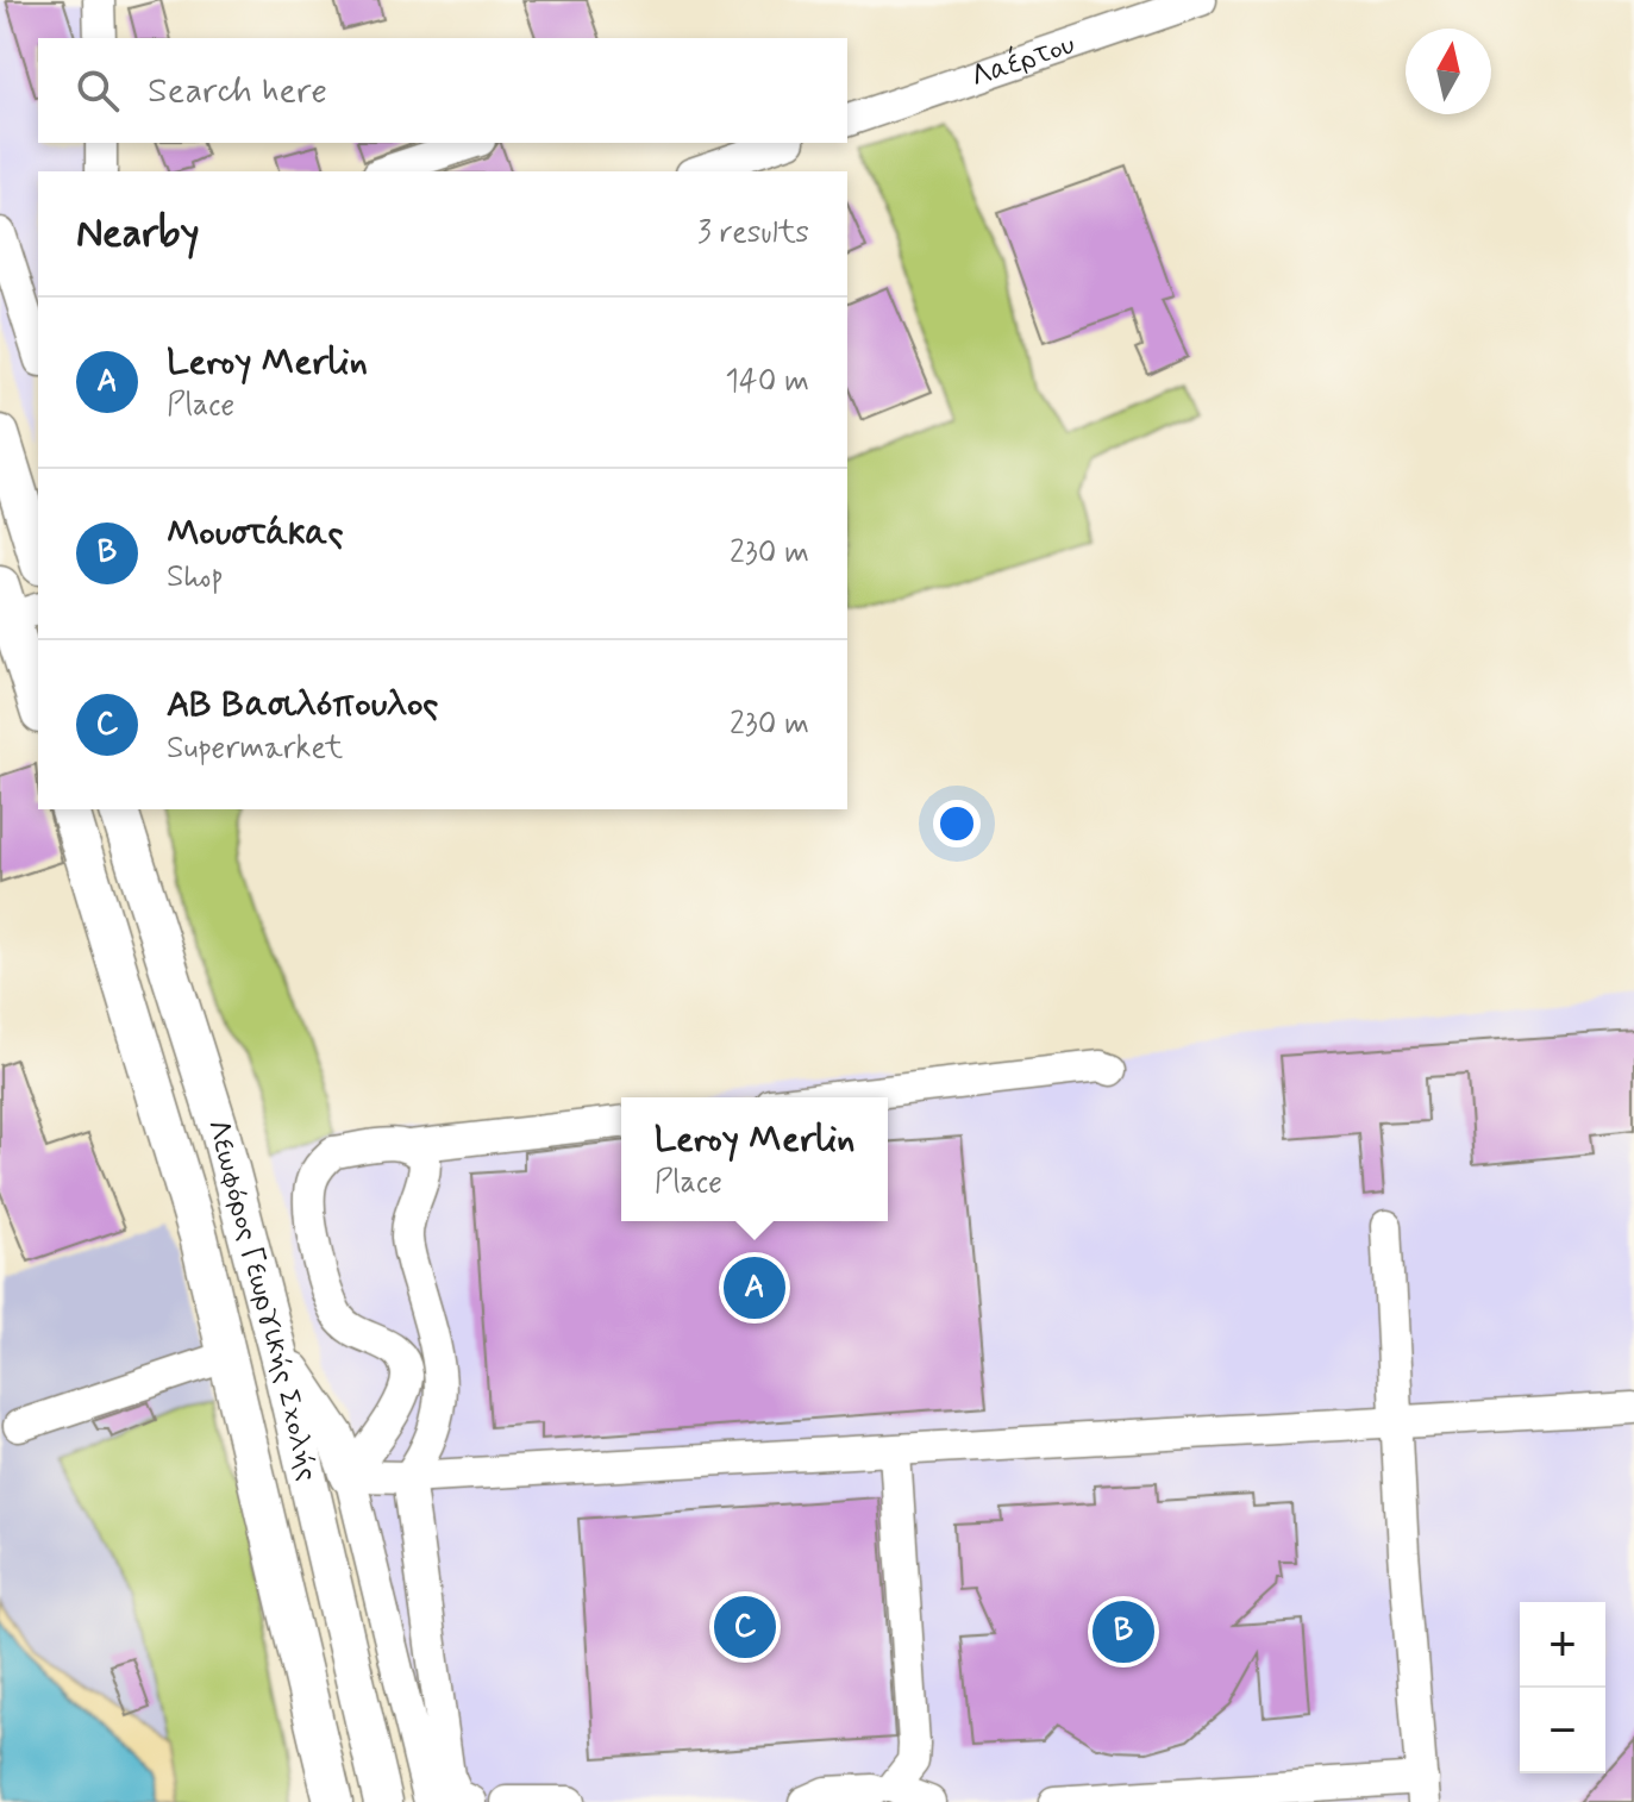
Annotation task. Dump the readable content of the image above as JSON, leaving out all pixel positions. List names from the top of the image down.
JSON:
{
  "streets": {
    "main road": ["Λεωφόρος Γεωργικής Σχολής"],
    "street": ["Λαέρτου"]
  },
  "north": "top",
  "page": {
    "search": "Search here",
    "heading": ["Nearby", "3 results"],
    "list": [
      {
        "mark": "A",
        "name": "Leroy Merlin",
        "note": "Place",
        "value": "140 m"
      },
      {
        "mark": "B",
        "name": "Μουστάκας",
        "note": "Shop",
        "value": "230 m"
      },
      {
        "mark": "C",
        "name": "ΑΒ Βασιλόπουλος",
        "note": "Supermarket",
        "value": "230 m"
      }
    ],
    "popup": ["Leroy Merlin", "Place"],
    "pins": ["A", "C", "B"],
    "map_buttons": ["+", "−"]
  }
}
